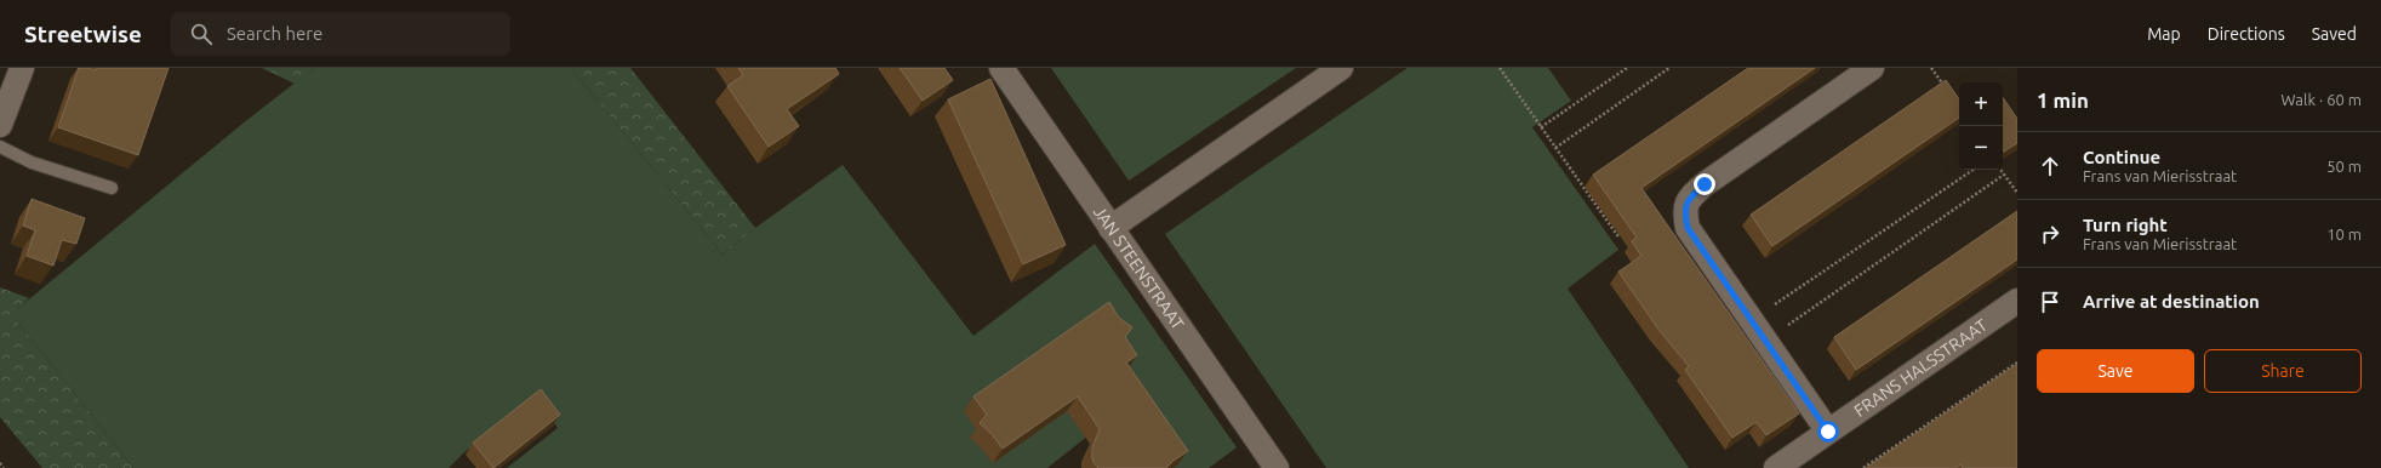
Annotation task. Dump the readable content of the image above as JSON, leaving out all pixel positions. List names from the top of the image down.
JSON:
{
  "streets": {
    "street": ["JAN STEENSTRAAT", "FRANS HALSSTRAAT"]
  },
  "page": {
    "header": "Streetwise",
    "search": "Search here",
    "nav": ["Map", "Directions", "Saved"],
    "heading": ["1 min", "Walk · 60 m"],
    "map_buttons": ["+", "−"],
    "list": [
      ["Continue", "Frans van Mierisstraat", "50 m"],
      ["Turn right", "Frans van Mierisstraat", "10 m"],
      "Arrive at destination"
    ],
    "buttons": ["Save", "Share"]
  }
}
